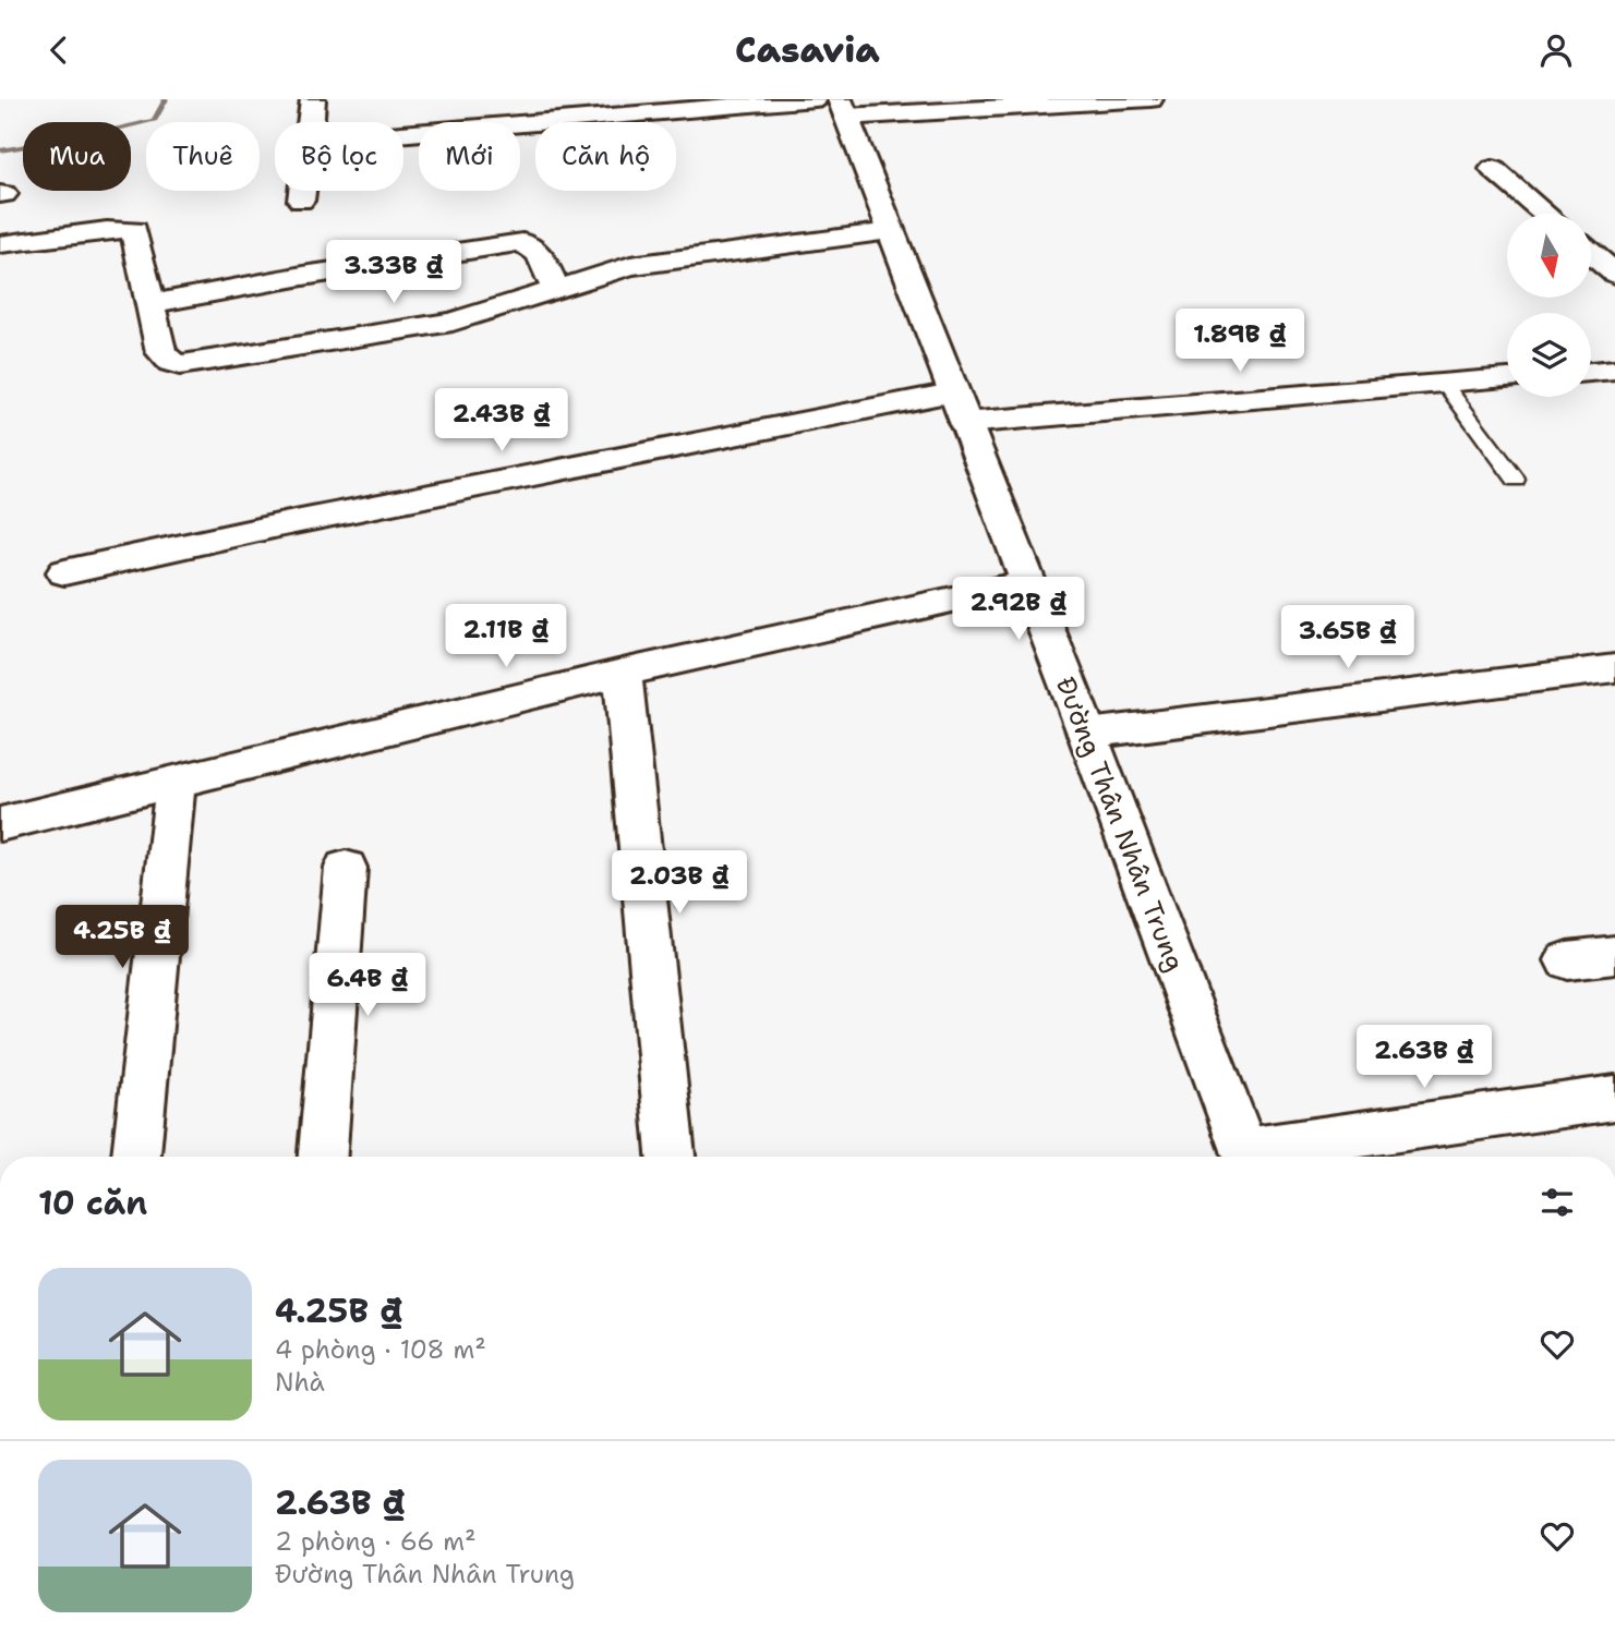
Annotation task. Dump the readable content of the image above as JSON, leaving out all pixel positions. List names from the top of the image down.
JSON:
{
  "streets": {
    "street": ["Đường Thân Nhân Trung"]
  },
  "north": "bottom",
  "page": {
    "header": "Casavia",
    "chip": [
      "Mua",
      "Thuê",
      "Bộ lọc",
      "Mới",
      "Căn hộ"
    ],
    "price": [
      "3.33B ₫",
      "1.89B ₫",
      "2.43B ₫",
      "2.92B ₫",
      "2.11B ₫",
      "3.65B ₫",
      "2.03B ₫",
      "4.25B ₫",
      "6.4B ₫",
      "2.63B ₫"
    ],
    "heading": "10 căn",
    "list": [
      {
        "name": "4.25B ₫",
        "note": "4 phòng · 108 m² · Nhà"
      },
      {
        "name": "2.63B ₫",
        "note": "2 phòng · 66 m² · Đường Thân Nhân Trung"
      }
    ]
  }
}
